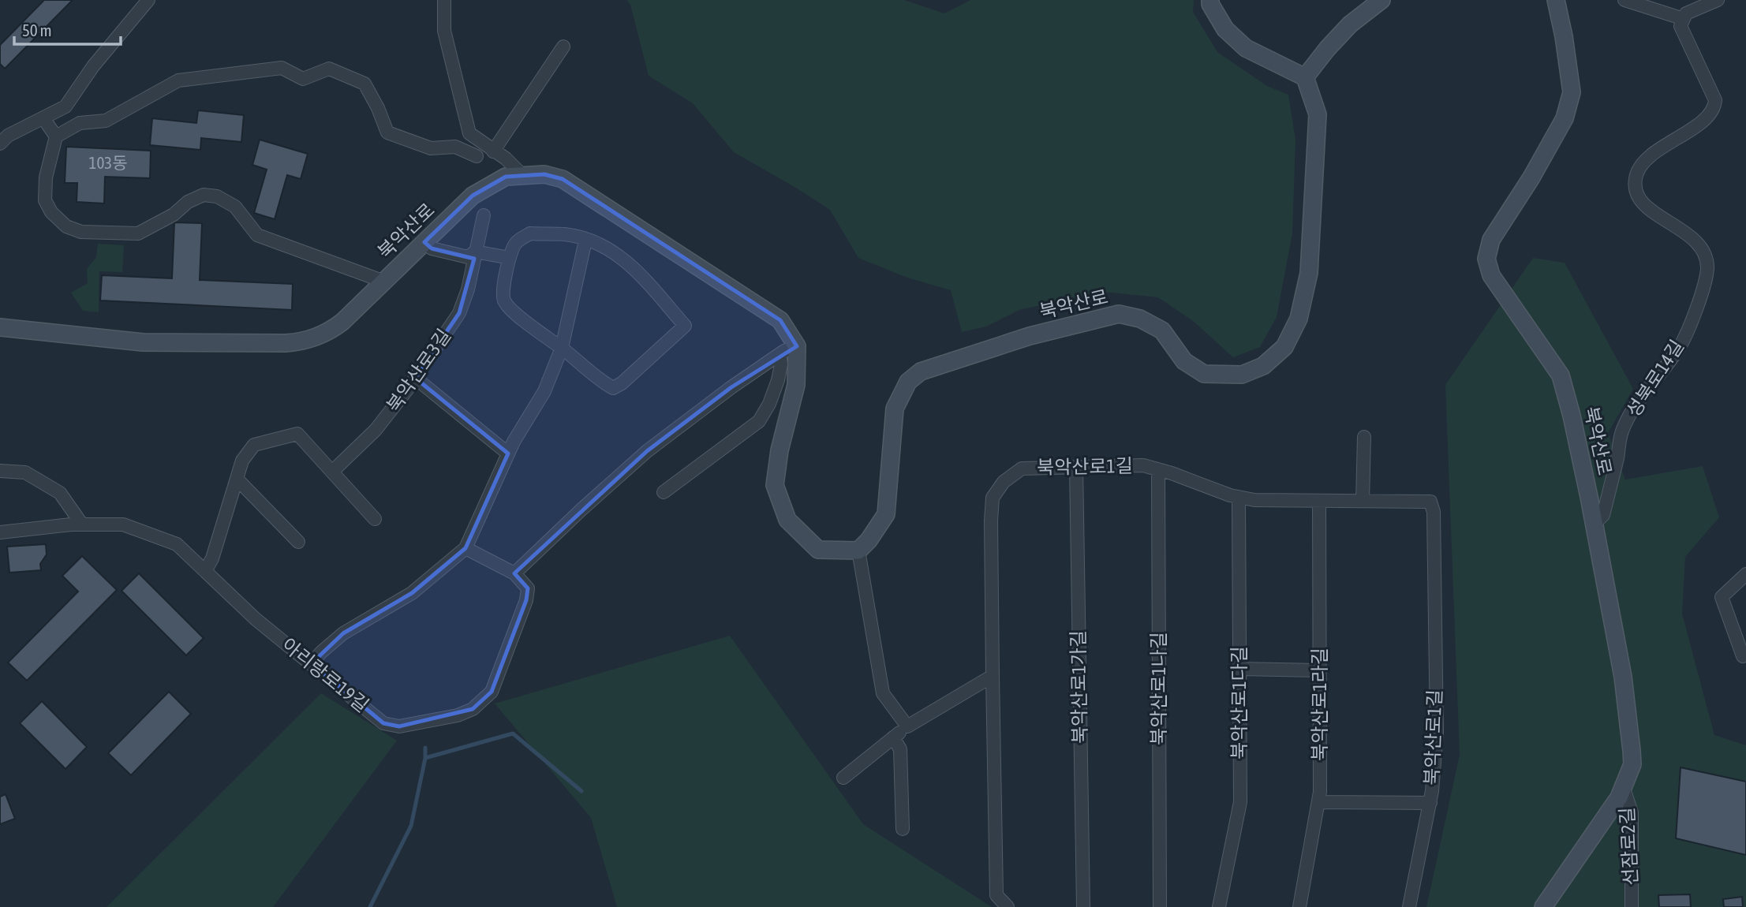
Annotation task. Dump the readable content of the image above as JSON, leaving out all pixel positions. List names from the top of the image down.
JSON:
{
  "streets": {
    "street": [
      "북악산로",
      "북악산로3길",
      "성북로14길",
      "북악산로1길",
      "아리랑로19길",
      "북악산로1가길",
      "북악산로1나길",
      "북악산로1다길",
      "북악산로1라길",
      "선잠로2길"
    ]
  },
  "crossings": [
    ["북악산로", "성북로14길"],
    ["북악산로", "선잠로2길"],
    ["북악산로1길", "북악산로1가길"],
    ["북악산로1길", "북악산로1나길"],
    ["북악산로1길", "북악산로1다길"],
    ["북악산로1길", "북악산로1라길"]
  ],
  "house_numbers": ["103동"],
  "scale_bar": "50 m"
}
